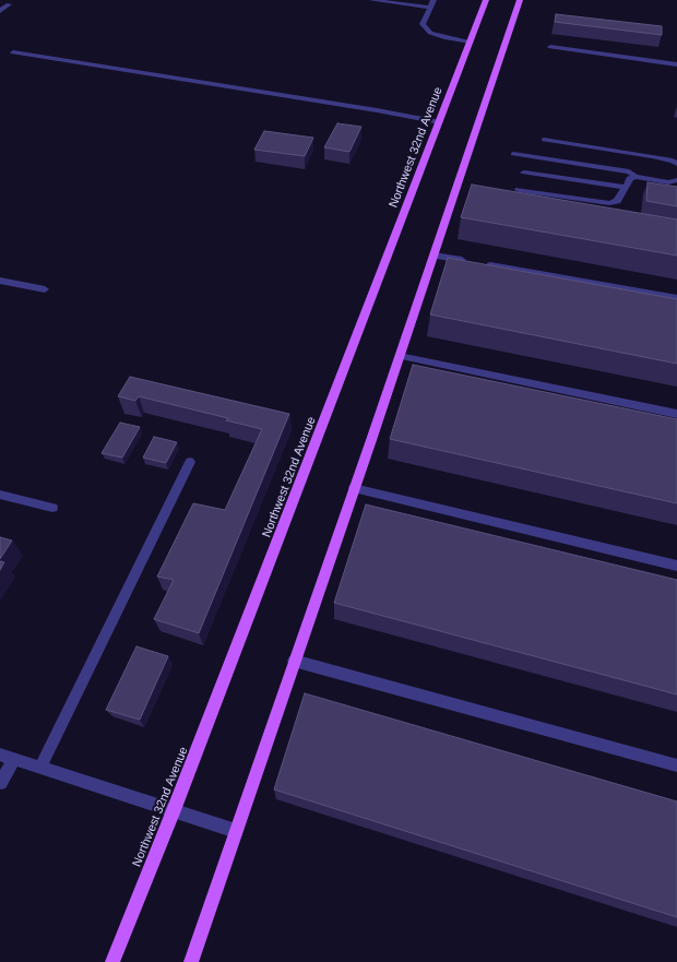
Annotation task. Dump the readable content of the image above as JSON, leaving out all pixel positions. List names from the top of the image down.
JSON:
{
  "streets": {
    "main road": ["Northwest 32nd Avenue"]
  }
}
